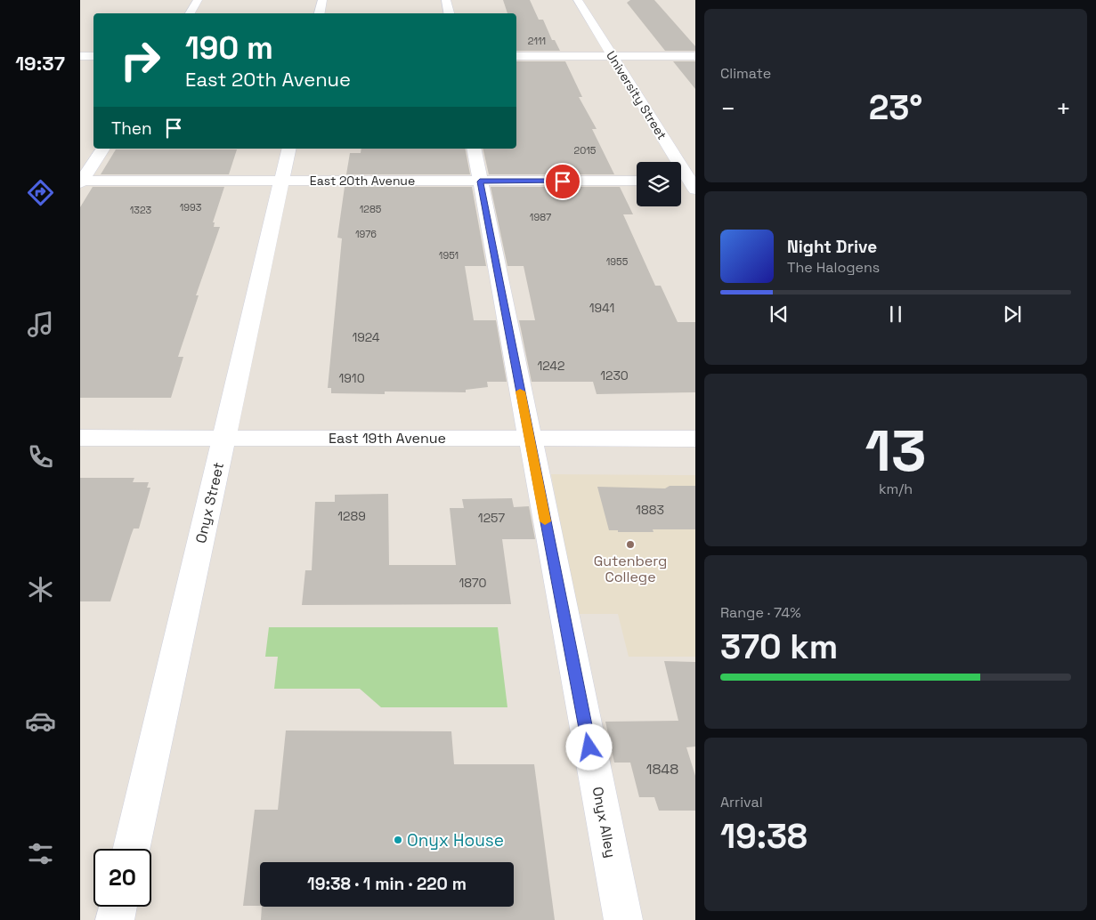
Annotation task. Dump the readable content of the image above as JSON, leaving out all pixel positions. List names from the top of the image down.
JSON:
{
  "streets": {
    "street": [
      "University Street",
      "East 20th Avenue",
      "East 19th Avenue",
      "Onyx Street",
      "Onyx Alley"
    ]
  },
  "crossings": [
    ["East 20th Avenue", "Onyx Street"],
    ["East 20th Avenue", "Onyx Alley"],
    ["East 19th Avenue", "Onyx Street"],
    ["East 19th Avenue", "Onyx Alley"]
  ],
  "places": ["Gutenberg College", "Onyx House"],
  "house_numbers": [
    "2111",
    "2015",
    "1993",
    "1285",
    "1323",
    "1987",
    "1976",
    "1951",
    "1955",
    "1941",
    "1924",
    "1242",
    "1230",
    "1910",
    "1883",
    "1289",
    "1257",
    "1870",
    "1848"
  ],
  "page": {
    "tabs": "19:37",
    "tile": [
      "Climate",
      ["13", "km/h"],
      ["Range · 74%", "370 km"],
      ["Arrival", "19:38"]
    ],
    "turn": ["190 m", "East 20th Avenue"],
    "heat": ["−", "23°", "+"],
    "then": "Then",
    "song": ["Night Drive", "The Halogens"],
    "limit": "20",
    "trip": "19:38 · 1 min · 220 m"
  }
}
